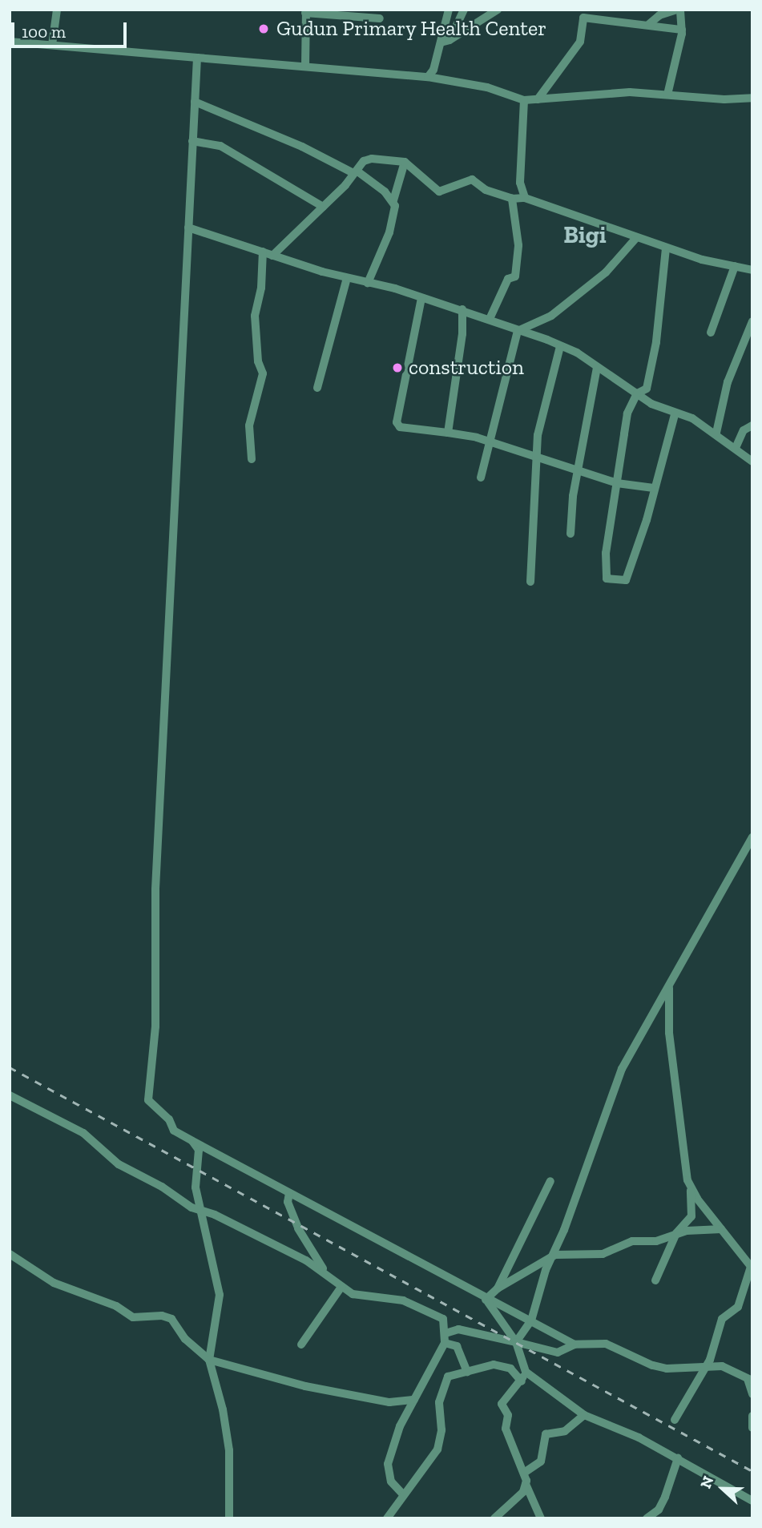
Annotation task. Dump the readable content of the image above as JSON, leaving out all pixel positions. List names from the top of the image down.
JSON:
{
  "districts": ["Bigi"],
  "places": ["Gudun Primary Health Center", "construction"],
  "scale_bar": "100 m",
  "north": "left"
}
